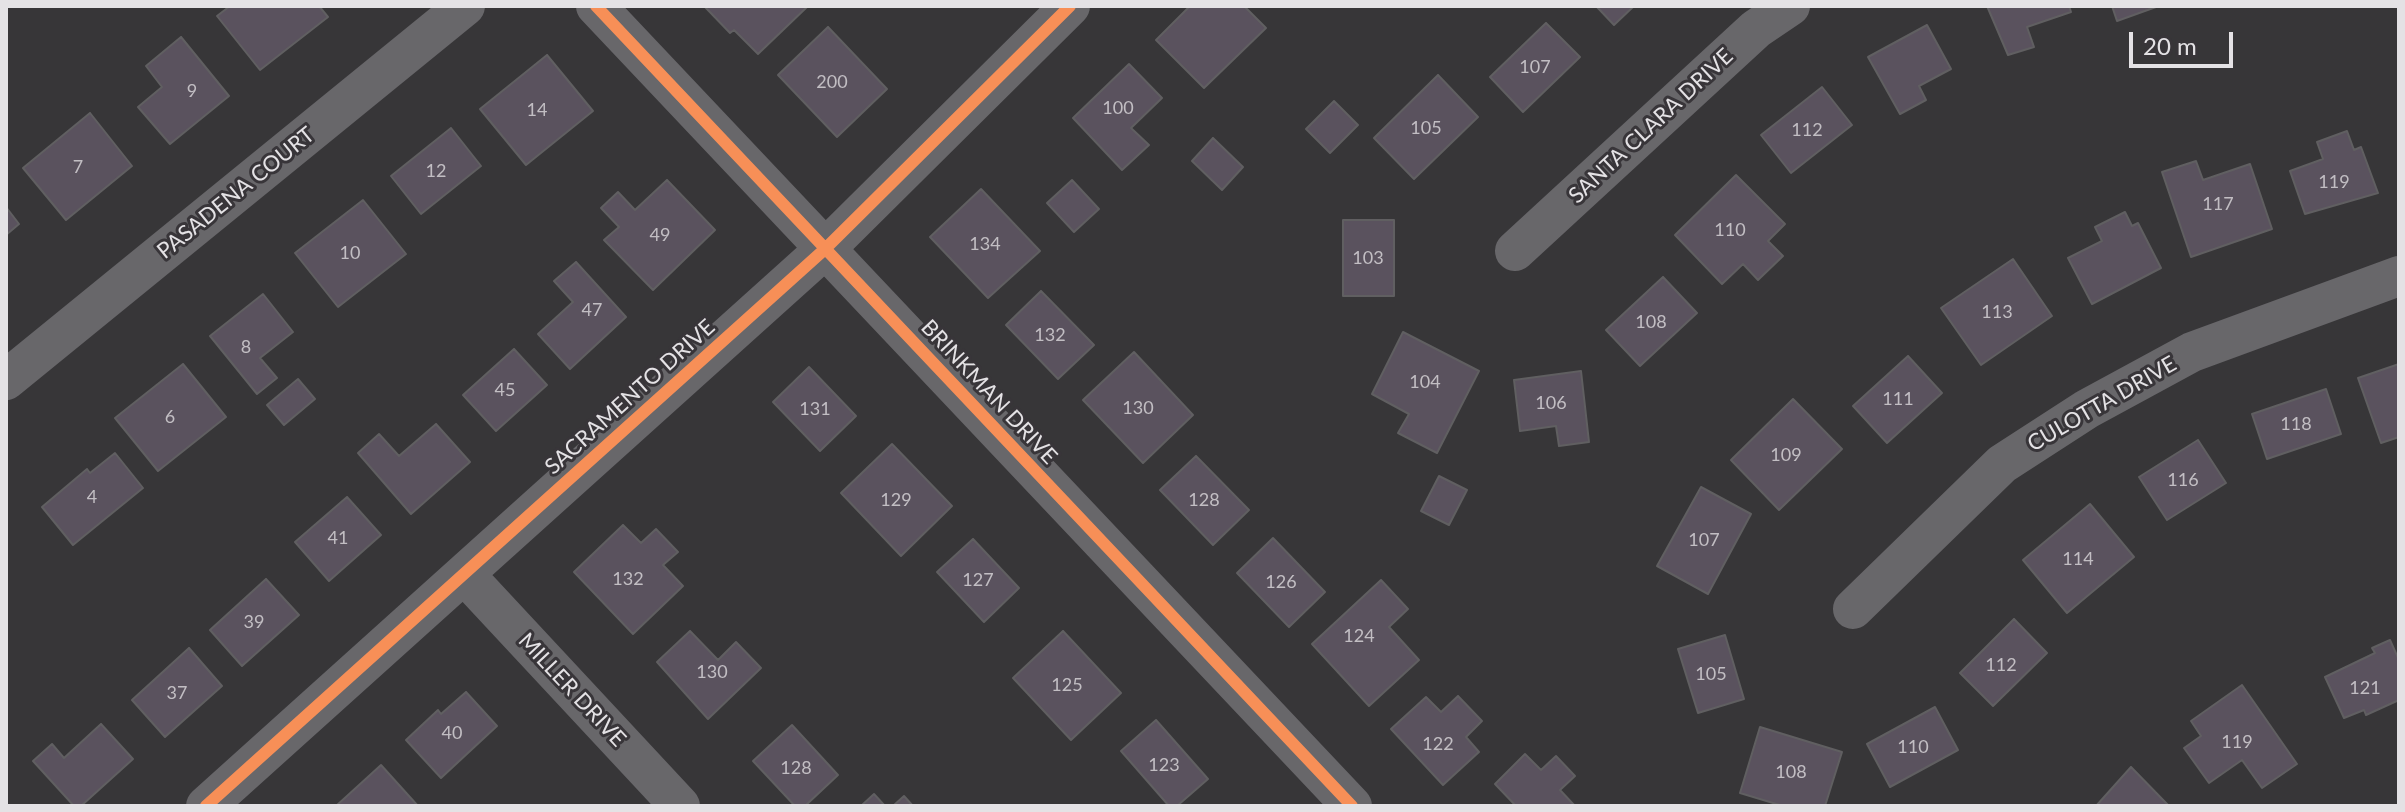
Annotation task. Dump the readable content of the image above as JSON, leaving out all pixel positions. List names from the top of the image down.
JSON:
{
  "streets": {
    "street": [
      "SANTA CLARA DRIVE",
      "PASADENA COURT",
      "BRINKMAN DRIVE",
      "SACRAMENTO DRIVE",
      "CULOTTA DRIVE",
      "MILLER DRIVE"
    ]
  },
  "crossings": [
    ["BRINKMAN DRIVE", "SACRAMENTO DRIVE"],
    ["SACRAMENTO DRIVE", "MILLER DRIVE"]
  ],
  "house_numbers": [
    "107",
    "200",
    "9",
    "100",
    "14",
    "105",
    "112",
    "7",
    "12",
    "119",
    "117",
    "110",
    "49",
    "134",
    "10",
    "103",
    "47",
    "113",
    "108",
    "132",
    "8",
    "104",
    "45",
    "111",
    "106",
    "130",
    "131",
    "6",
    "118",
    "109",
    "116",
    "4",
    "129",
    "128",
    "41",
    "107",
    "114",
    "132",
    "127",
    "126",
    "39",
    "124",
    "112",
    "130",
    "105",
    "125",
    "121",
    "37",
    "40",
    "119",
    "122",
    "110",
    "123",
    "128",
    "108"
  ],
  "scale_bar": "20 m"
}
